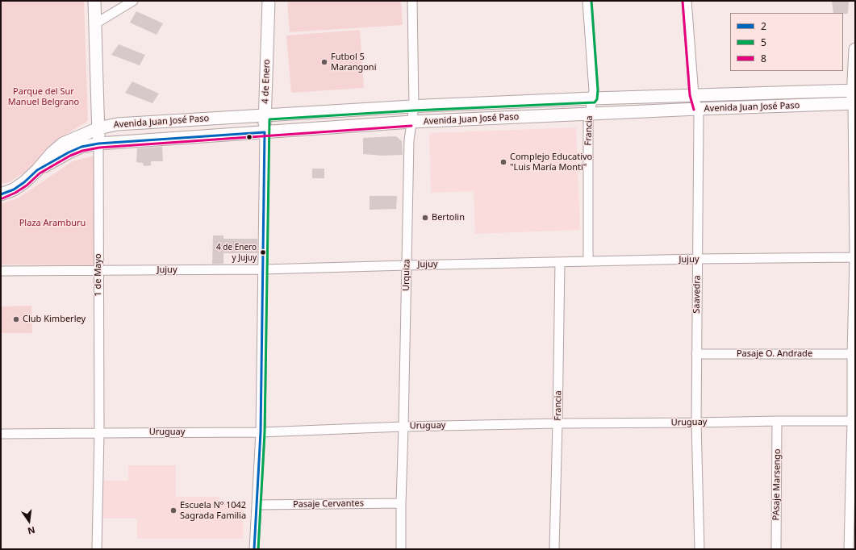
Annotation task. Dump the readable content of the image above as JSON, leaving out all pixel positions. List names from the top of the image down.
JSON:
{
  "streets": {
    "main road": ["4 de Enero", "Avenida Juan José Paso", "1 de Mayo"],
    "street": [
      "Francia",
      "Jujuy",
      "Urquiza",
      "Saavedra",
      "Pasaje O. Andrade",
      "Uruguay",
      "PAsaje Marsengo",
      "Pasaje Cervantes"
    ]
  },
  "crossings": [
    ["4 de Enero", "Avenida Juan José Paso"],
    ["4 de Enero", "Jujuy"],
    ["4 de Enero", "Uruguay"],
    ["4 de Enero", "Pasaje Cervantes"],
    ["Avenida Juan José Paso", "Francia"],
    ["Avenida Juan José Paso", "1 de Mayo"],
    ["Avenida Juan José Paso", "Urquiza"],
    ["Avenida Juan José Paso", "Saavedra"],
    ["Francia", "Jujuy"],
    ["Francia", "Uruguay"],
    ["Jujuy", "1 de Mayo"],
    ["Jujuy", "Urquiza"],
    ["Jujuy", "Saavedra"],
    ["1 de Mayo", "Uruguay"],
    ["Urquiza", "Uruguay"],
    ["Urquiza", "Pasaje Cervantes"],
    ["Saavedra", "Pasaje O. Andrade"],
    ["Saavedra", "Uruguay"],
    ["Uruguay", "PAsaje Marsengo"]
  ],
  "parks": ["Parque del Sur Manuel Belgrano", "Plaza Aramburu"],
  "places": [
    "Futbol 5 Marangoni",
    "Complejo Educativo \"Luis María Monti\"",
    "Bertolin",
    "4 de Enero y Jujuy",
    "Club Kimberley",
    "Escuela Nº 1042 Sagrada Familia"
  ],
  "lines": ["transit line 5", "transit line 8", "transit line 2"],
  "legend": ["2", "5", "8"],
  "north": "bottom"
}
